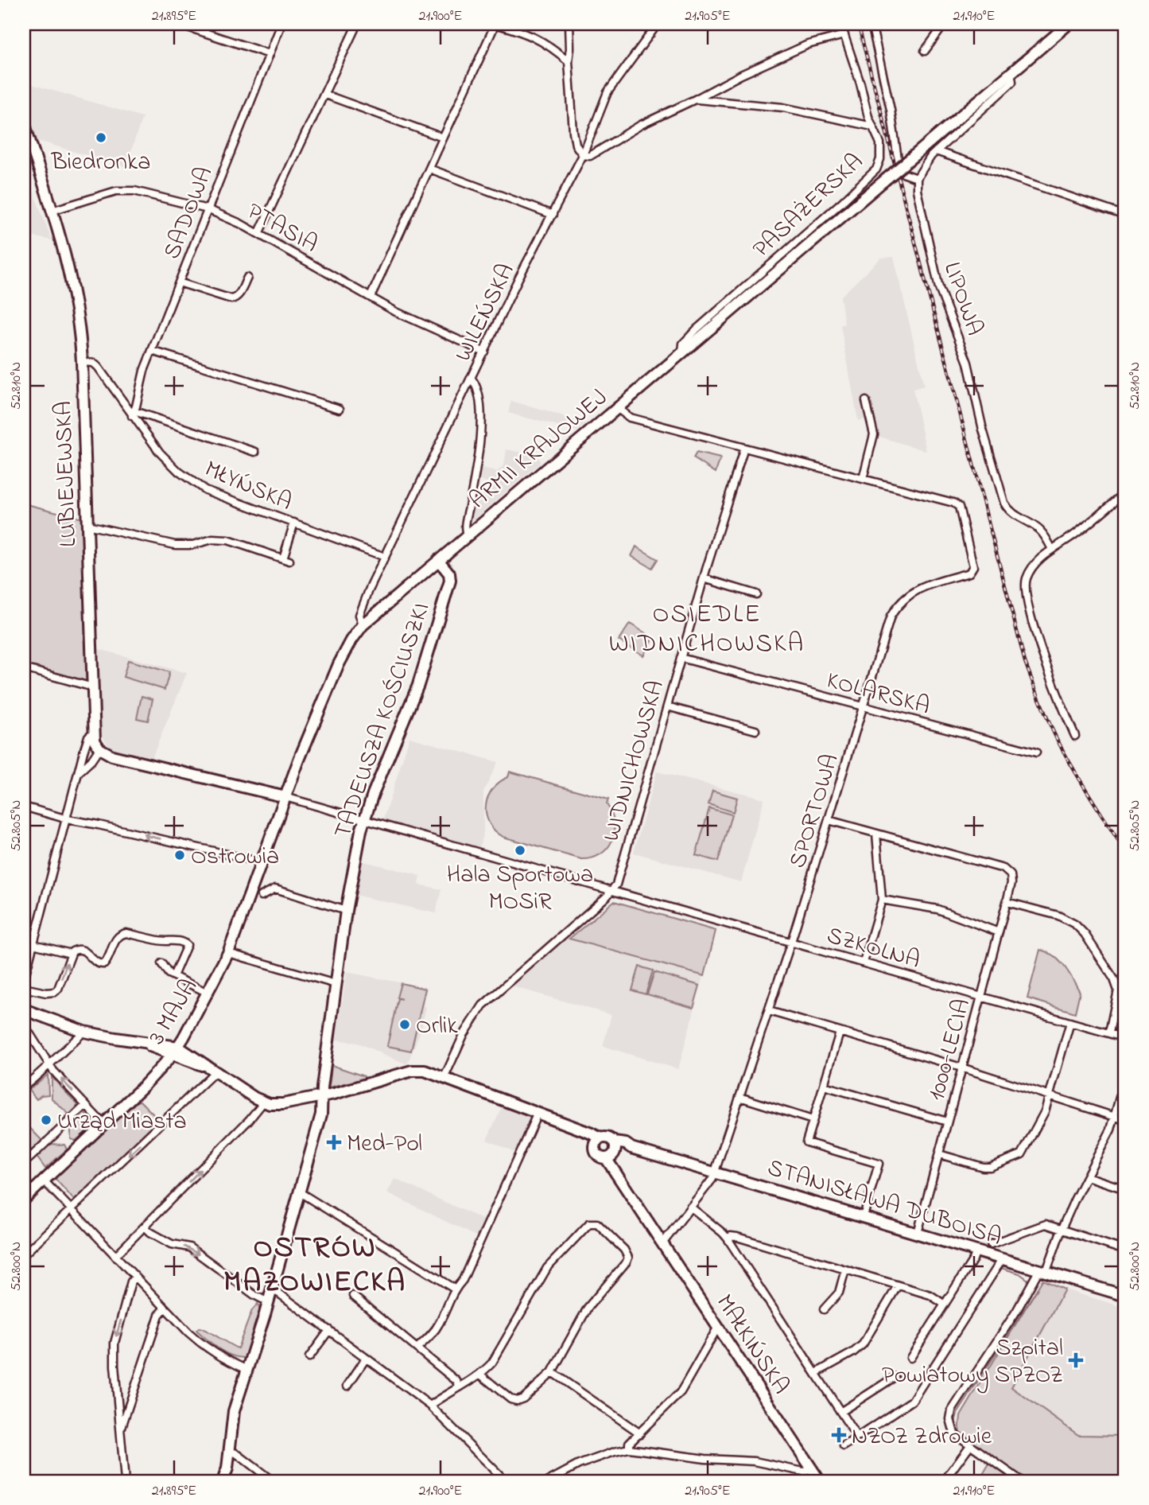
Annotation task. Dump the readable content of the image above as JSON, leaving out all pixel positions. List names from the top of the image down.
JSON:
{
  "streets": {
    "main road": [
      "ARMII KRAJOWEJ",
      "LUBIEJEWSKA",
      "TADEUSZA KOŚCIUSZKI",
      "3 MAJA",
      "STANISŁAWA DUBOISA",
      "MAŁKIŃSKA"
    ],
    "street": [
      "PASAŻERSKA",
      "SADOWA",
      "PTASIA",
      "LIPOWA",
      "WILEŃSKA",
      "MŁYŃSKA",
      "KOLARSKA",
      "WIDNICHOWSKA",
      "SPORTOWA",
      "SZKOLNA",
      "1000-LECIA"
    ]
  },
  "crossings": [
    ["PASAŻERSKA", "ARMII KRAJOWEJ"],
    ["SADOWA", "PTASIA"],
    ["SADOWA", "MŁYŃSKA"],
    ["PTASIA", "WILEŃSKA"],
    ["PTASIA", "LUBIEJEWSKA"],
    ["WILEŃSKA", "ARMII KRAJOWEJ"],
    ["WILEŃSKA", "MŁYŃSKA"],
    ["ARMII KRAJOWEJ", "TADEUSZA KOŚCIUSZKI"],
    ["ARMII KRAJOWEJ", "SZKOLNA"],
    ["ARMII KRAJOWEJ", "3 MAJA"],
    ["LUBIEJEWSKA", "MŁYŃSKA"],
    ["KOLARSKA", "WIDNICHOWSKA"],
    ["KOLARSKA", "SPORTOWA"],
    ["TADEUSZA KOŚCIUSZKI", "SZKOLNA"],
    ["WIDNICHOWSKA", "SZKOLNA"],
    ["SPORTOWA", "SZKOLNA"],
    ["SPORTOWA", "STANISŁAWA DUBOISA"],
    ["SPORTOWA", "MAŁKIŃSKA"],
    ["SZKOLNA", "3 MAJA"],
    ["SZKOLNA", "1000-LECIA"],
    ["1000-LECIA", "STANISŁAWA DUBOISA"],
    ["STANISŁAWA DUBOISA", "MAŁKIŃSKA"]
  ],
  "districts": ["OSIEDLE WIDNICHOWSKA", "OSTRÓW MAZOWIECKA"],
  "places": {
    "other": [
      "Biedronka",
      "Hala Sportowa MOSiR",
      "Ostrowia",
      "Orlik",
      "Urząd Miasta"
    ],
    "health": ["Med-Pol", "Szpital Powiatowy SPZOZ", "NZOZ Zdrowie"]
  },
  "coordinates": [
    "21.895°E",
    "21.900°E",
    "21.905°E",
    "21.910°E",
    "52.810°N",
    "52.805°N",
    "52.800°N"
  ]
}
